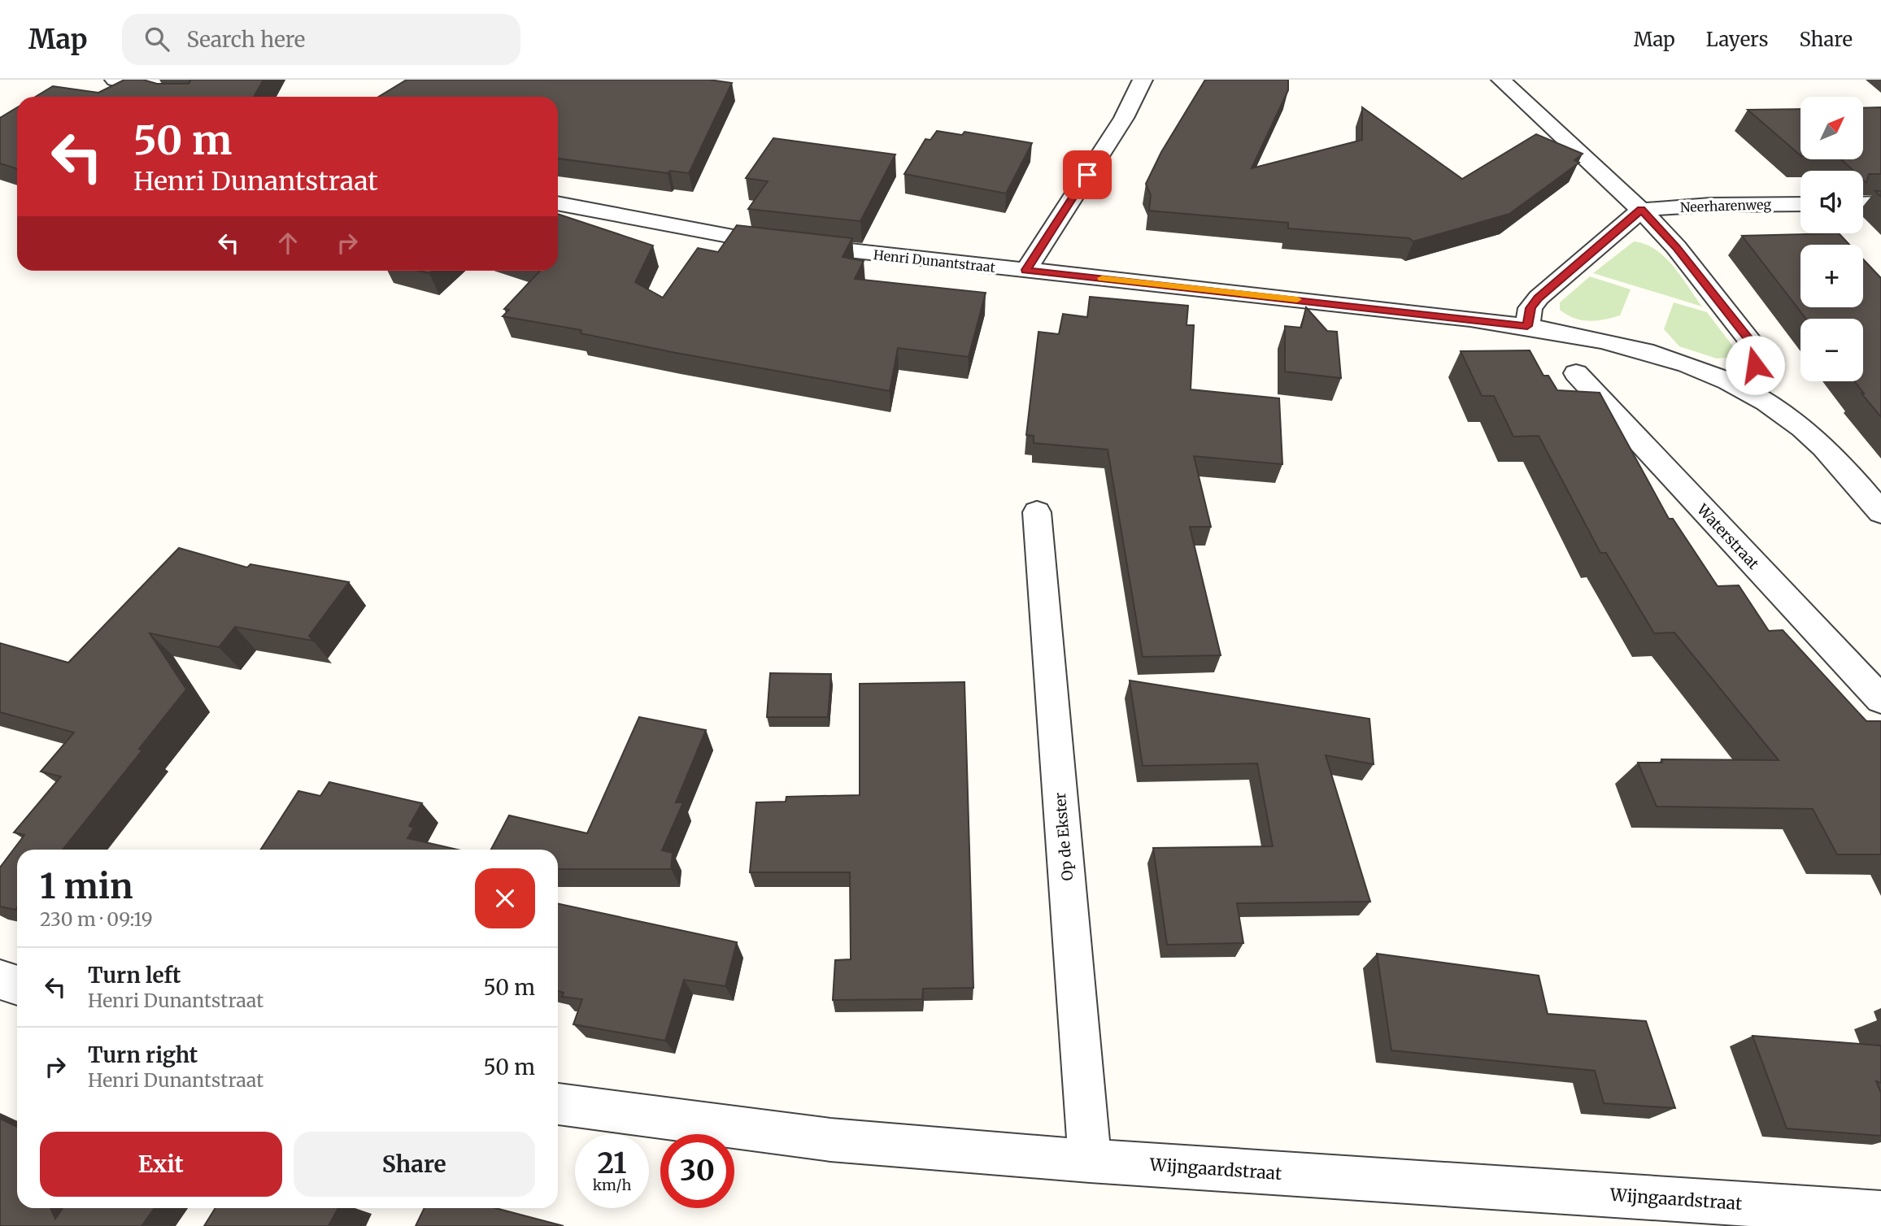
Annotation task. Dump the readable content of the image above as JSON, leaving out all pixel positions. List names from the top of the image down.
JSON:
{
  "streets": {
    "street": [
      "Neerharenweg",
      "Henri Dunantstraat",
      "Waterstraat",
      "Op de Ekster",
      "Wijngaardstraat"
    ]
  },
  "crossings": [
    ["Op de Ekster", "Wijngaardstraat"]
  ],
  "north": "top right",
  "page": {
    "header": "Map",
    "search": "Search here",
    "nav": ["Map", "Layers", "Share"],
    "map_buttons": ["+", "−"],
    "turn": ["50 m", "Henri Dunantstraat"],
    "heading": ["1 min", "230 m · 09:19"],
    "list": [
      {
        "name": "Turn left",
        "note": "Henri Dunantstraat",
        "value": "50 m"
      },
      {
        "name": "Turn right",
        "note": "Henri Dunantstraat",
        "value": "50 m"
      }
    ],
    "buttons": ["Exit", "Share"],
    "speed": "21 km/h",
    "limit": "30"
  }
}
